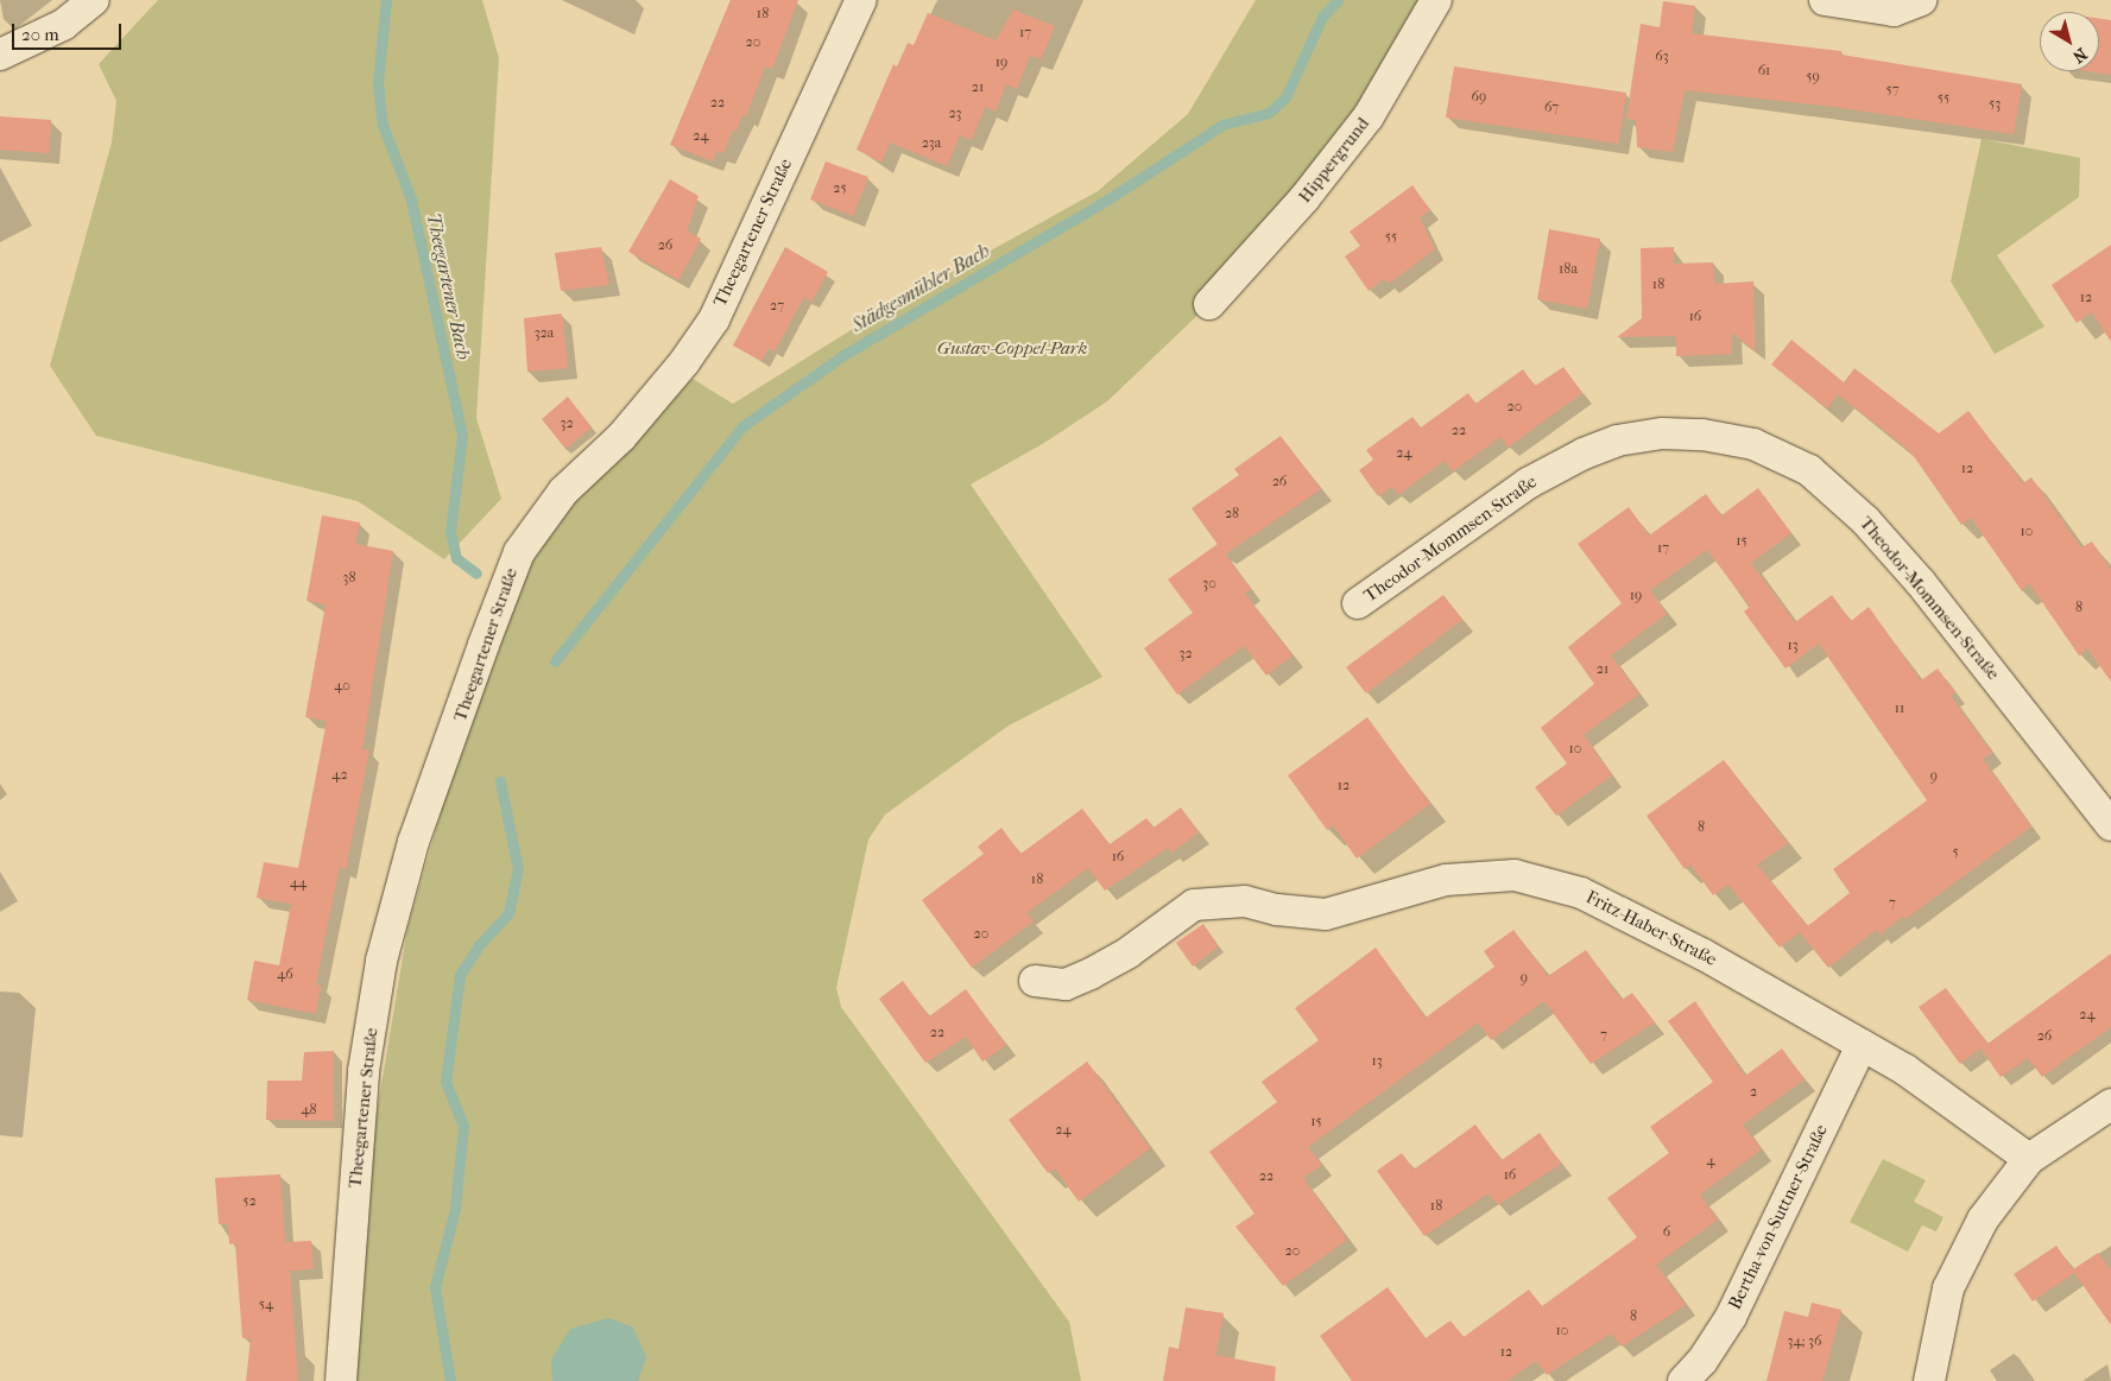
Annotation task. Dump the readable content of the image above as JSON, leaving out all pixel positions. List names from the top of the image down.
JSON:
{
  "streets": {
    "street": [
      "Hippergrund",
      "Theegartener Straße",
      "Theodor-Mommsen-Straße",
      "Fritz-Haber-Straße",
      "Bertha-von-Suttner-Straße"
    ]
  },
  "crossings": [
    ["Fritz-Haber-Straße", "Bertha-von-Suttner-Straße"]
  ],
  "water": ["Theegartener Bach", "Städgesmühler Bach"],
  "parks": ["Gustav-Coppel-Park"],
  "house_numbers": [
    "18",
    "17",
    "20",
    "63",
    "19",
    "61",
    "59",
    "21",
    "57",
    "69",
    "55",
    "22",
    "53",
    "67",
    "23",
    "24",
    "23a",
    "25",
    "55",
    "26",
    "18a",
    "18",
    "12",
    "27",
    "16",
    "32a",
    "20",
    "32",
    "22",
    "24",
    "12",
    "26",
    "28",
    "10",
    "15",
    "17",
    "38",
    "30",
    "19",
    "8",
    "13",
    "32",
    "21",
    "40",
    "11",
    "10",
    "42",
    "9",
    "12",
    "8",
    "5",
    "16",
    "18",
    "44",
    "7",
    "20",
    "46",
    "9",
    "24",
    "22",
    "7",
    "26",
    "13",
    "2",
    "48",
    "15",
    "24",
    "4",
    "16",
    "22",
    "52",
    "18",
    "6",
    "20",
    "54",
    "8",
    "10",
    "34; 36",
    "12"
  ],
  "scale_bar": "20 m",
  "north": "bottom right"
}
